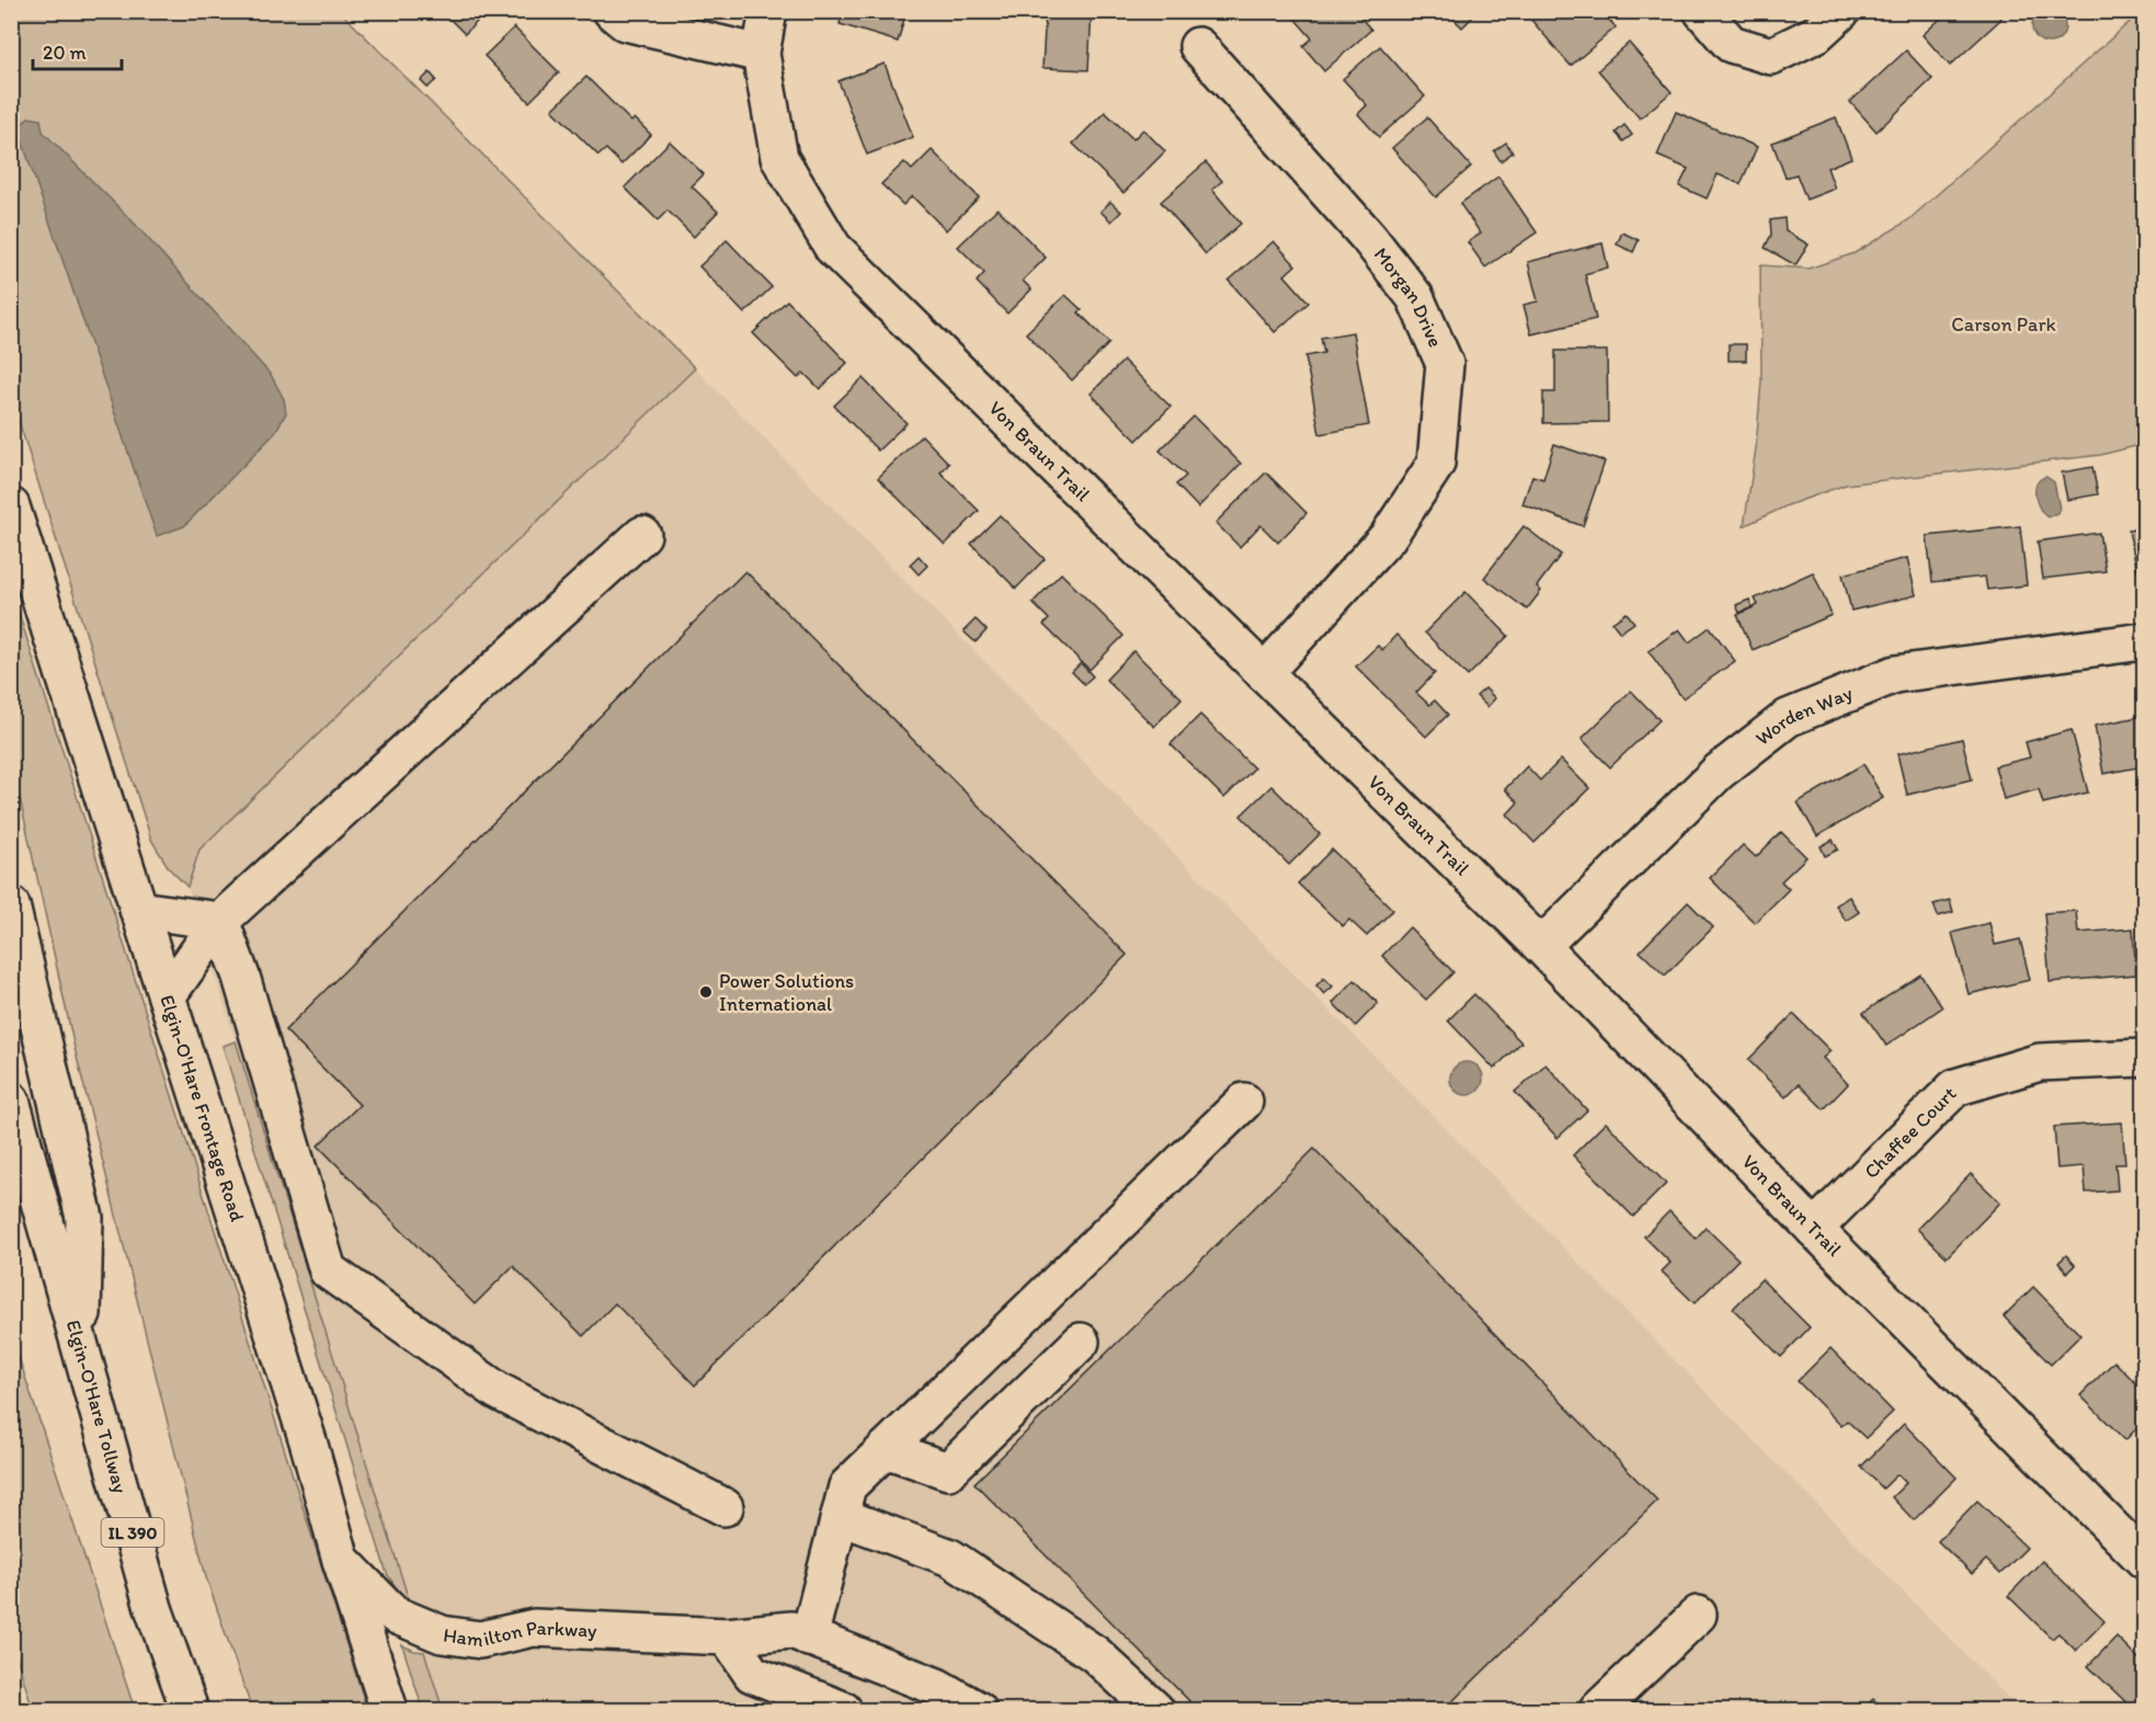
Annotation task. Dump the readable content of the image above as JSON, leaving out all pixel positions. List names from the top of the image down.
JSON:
{
  "streets": {
    "main road": [
      "Morgan Drive",
      "Von Braun Trail",
      "Worden Way",
      "Elgin-O'Hare Frontage Road",
      "Chaffee Court",
      "Elgin-O'Hare Tollway",
      "IL 390",
      "Hamilton Parkway"
    ]
  },
  "crossings": [
    ["Morgan Drive", "Von Braun Trail"],
    ["Von Braun Trail", "Worden Way"],
    ["Von Braun Trail", "Chaffee Court"],
    ["Elgin-O'Hare Frontage Road", "Hamilton Parkway"]
  ],
  "parks": ["Carson Park"],
  "places": ["Power Solutions International"],
  "scale_bar": "20 m"
}
